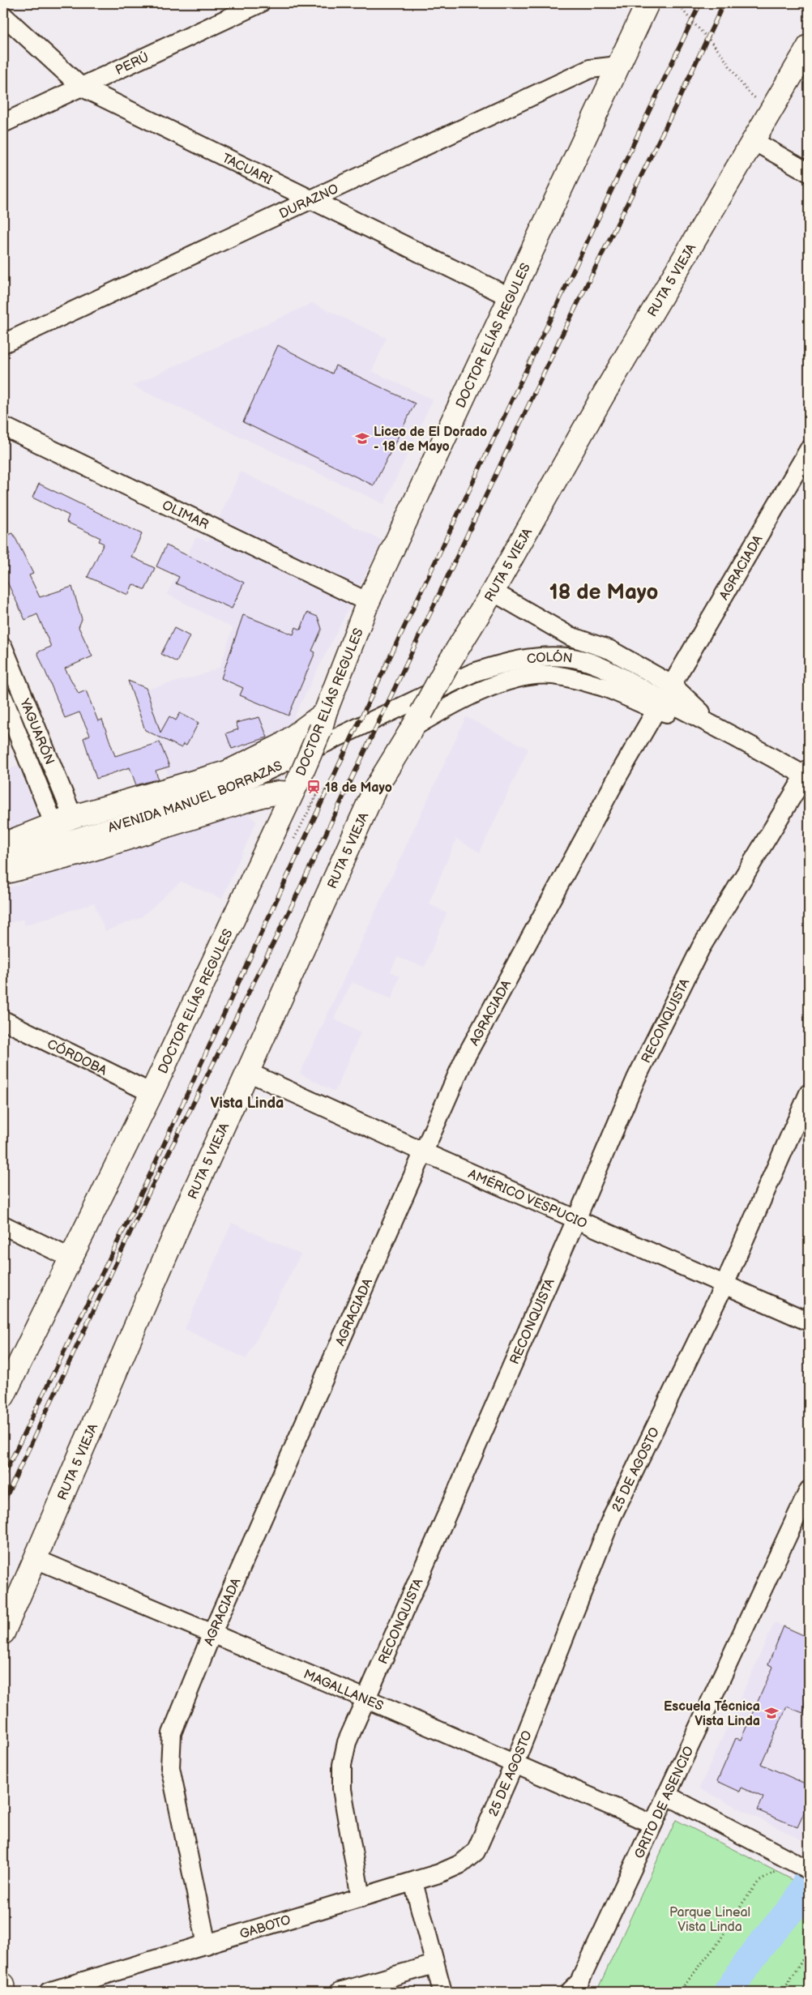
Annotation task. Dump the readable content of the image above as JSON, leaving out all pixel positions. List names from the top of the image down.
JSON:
{
  "streets": {
    "street": [
      "PERÚ",
      "TACUARI",
      "DURAZNO",
      "RUTA 5 VIEJA",
      "DOCTOR ELÍAS REGULES",
      "OLIMAR",
      "AGRACIADA",
      "COLÓN",
      "YAGUARÓN",
      "AVENIDA MANUEL BORRAZAS",
      "RECONQUISTA",
      "CÓRDOBA",
      "AMÉRICO VESPUCIO",
      "25 DE AGOSTO",
      "MAGALLANES",
      "GRITO DE ASENCIO",
      "GABOTO"
    ]
  },
  "crossings": [
    ["PERÚ", "TACUARI"],
    ["TACUARI", "DURAZNO"],
    ["TACUARI", "DOCTOR ELÍAS REGULES"],
    ["DURAZNO", "DOCTOR ELÍAS REGULES"],
    ["RUTA 5 VIEJA", "COLÓN"],
    ["RUTA 5 VIEJA", "AMÉRICO VESPUCIO"],
    ["RUTA 5 VIEJA", "MAGALLANES"],
    ["DOCTOR ELÍAS REGULES", "OLIMAR"],
    ["DOCTOR ELÍAS REGULES", "AVENIDA MANUEL BORRAZAS"],
    ["DOCTOR ELÍAS REGULES", "CÓRDOBA"],
    ["AGRACIADA", "COLÓN"],
    ["AGRACIADA", "AMÉRICO VESPUCIO"],
    ["AGRACIADA", "MAGALLANES"],
    ["AGRACIADA", "GABOTO"],
    ["COLÓN", "AVENIDA MANUEL BORRAZAS"],
    ["COLÓN", "RECONQUISTA"],
    ["YAGUARÓN", "AVENIDA MANUEL BORRAZAS"],
    ["RECONQUISTA", "AMÉRICO VESPUCIO"],
    ["RECONQUISTA", "MAGALLANES"],
    ["RECONQUISTA", "GABOTO"],
    ["AMÉRICO VESPUCIO", "25 DE AGOSTO"],
    ["25 DE AGOSTO", "MAGALLANES"],
    ["25 DE AGOSTO", "GABOTO"],
    ["MAGALLANES", "GRITO DE ASENCIO"]
  ],
  "districts": ["18 de Mayo", "Vista Linda"],
  "parks": ["Parque Lineal Vista Linda"],
  "places": {
    "school or university": ["Liceo de El Dorado - 18 de Mayo", "Escuela Técnica Vista Linda"],
    "station": ["18 de Mayo"]
  }
}
